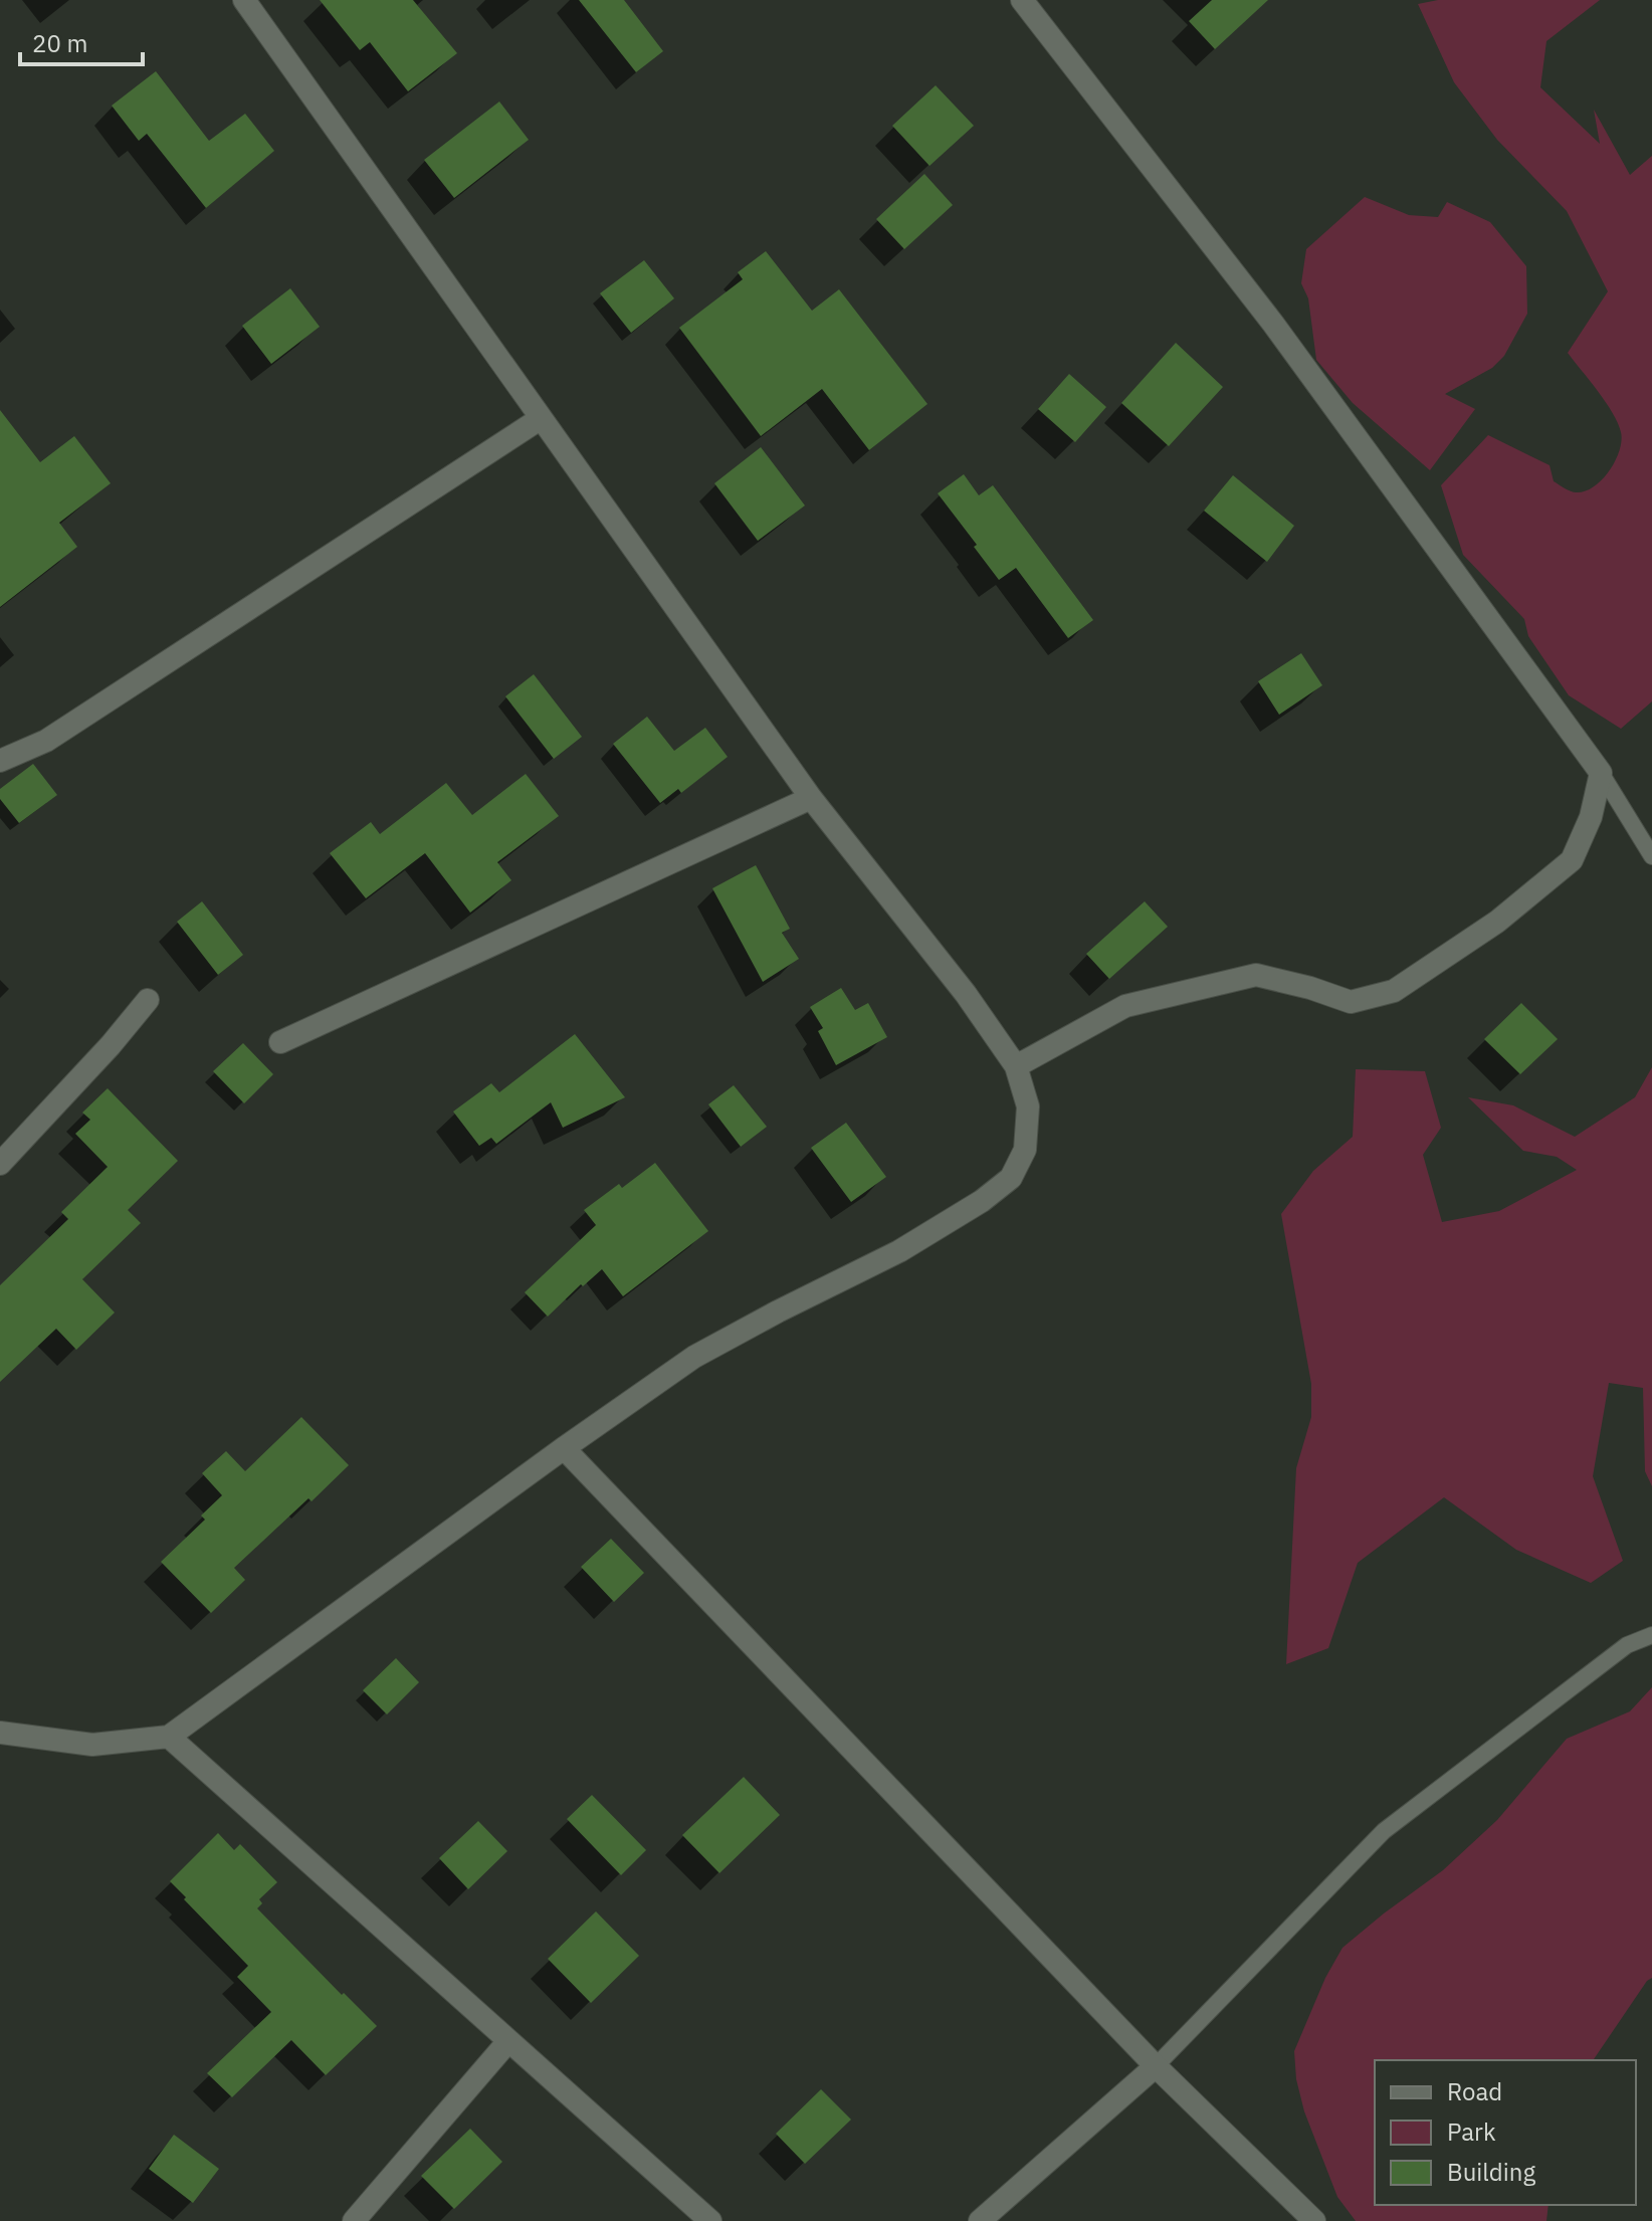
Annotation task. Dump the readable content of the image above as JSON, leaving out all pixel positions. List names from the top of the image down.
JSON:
{
  "legend": ["Road", "Park", "Building"],
  "scale_bar": "20 m"
}
